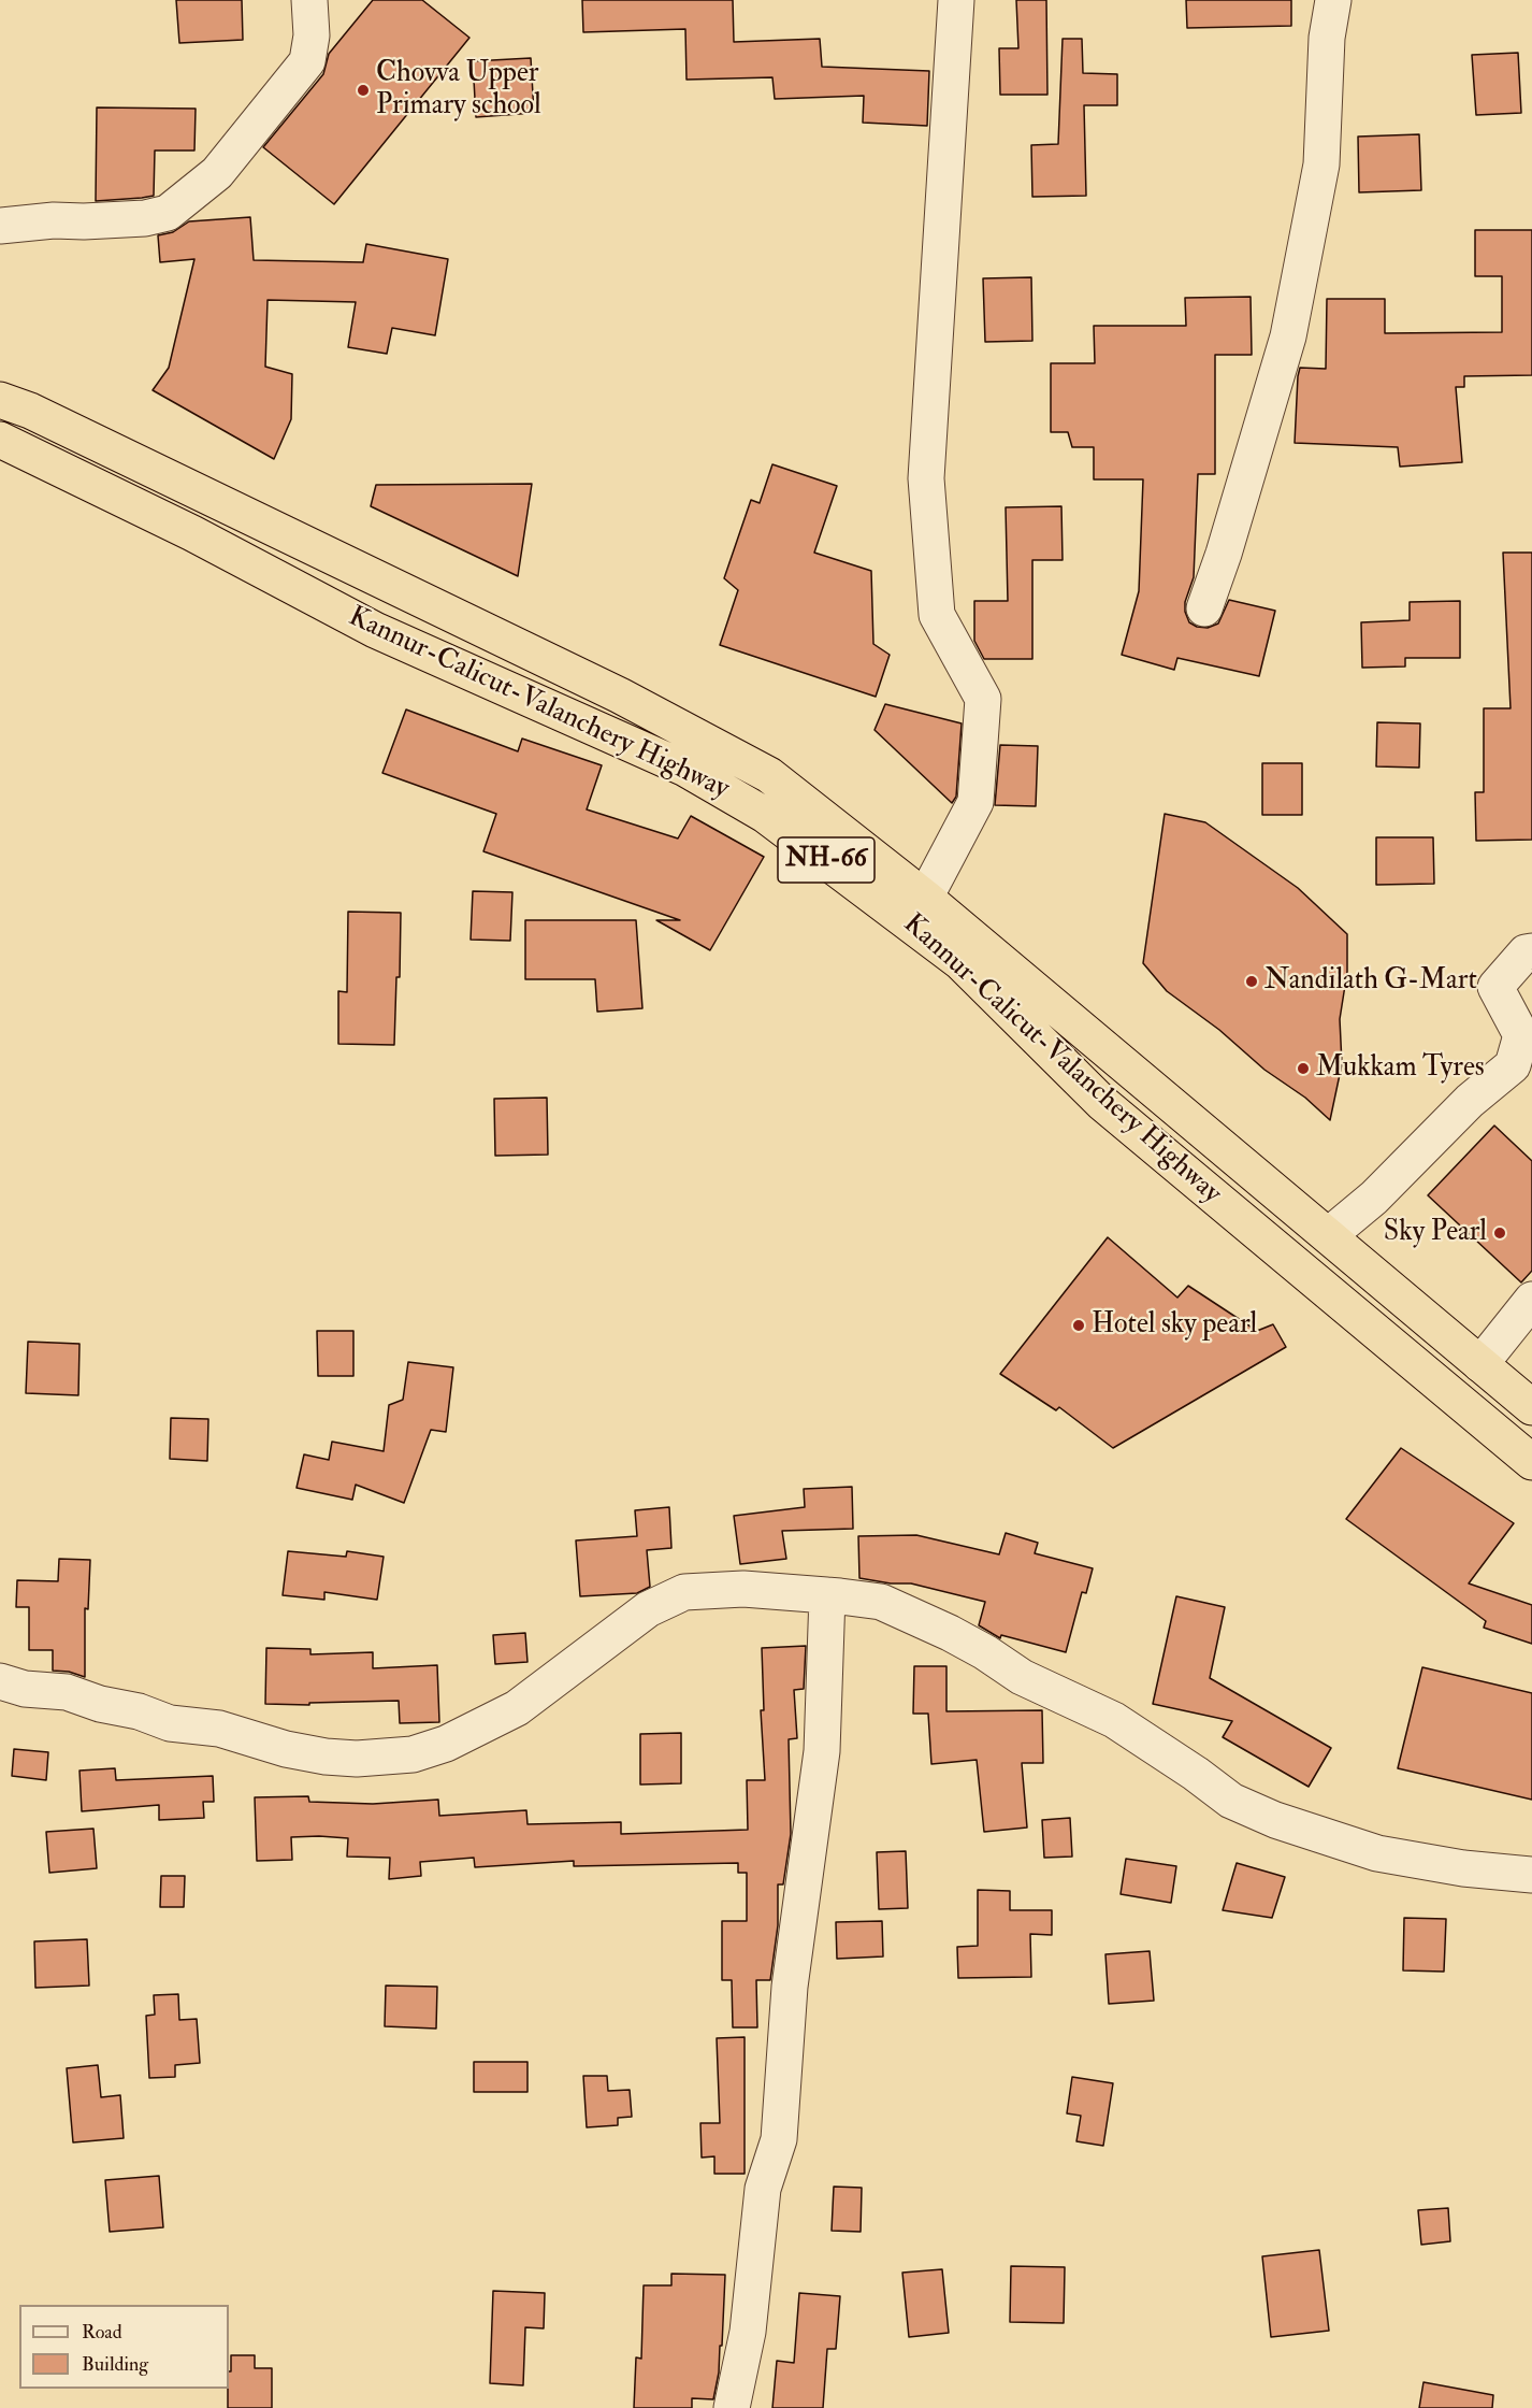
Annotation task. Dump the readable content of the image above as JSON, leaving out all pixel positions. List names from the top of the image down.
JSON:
{
  "streets": {
    "highway": ["Kannur-Calicut-Valanchery Highway", "NH-66"]
  },
  "places": [
    "Chovva Upper Primary school",
    "Nandilath G-Mart",
    "Mukkam Tyres",
    "Sky Pearl",
    "Hotel sky pearl"
  ],
  "legend": ["Road", "Building"]
}
